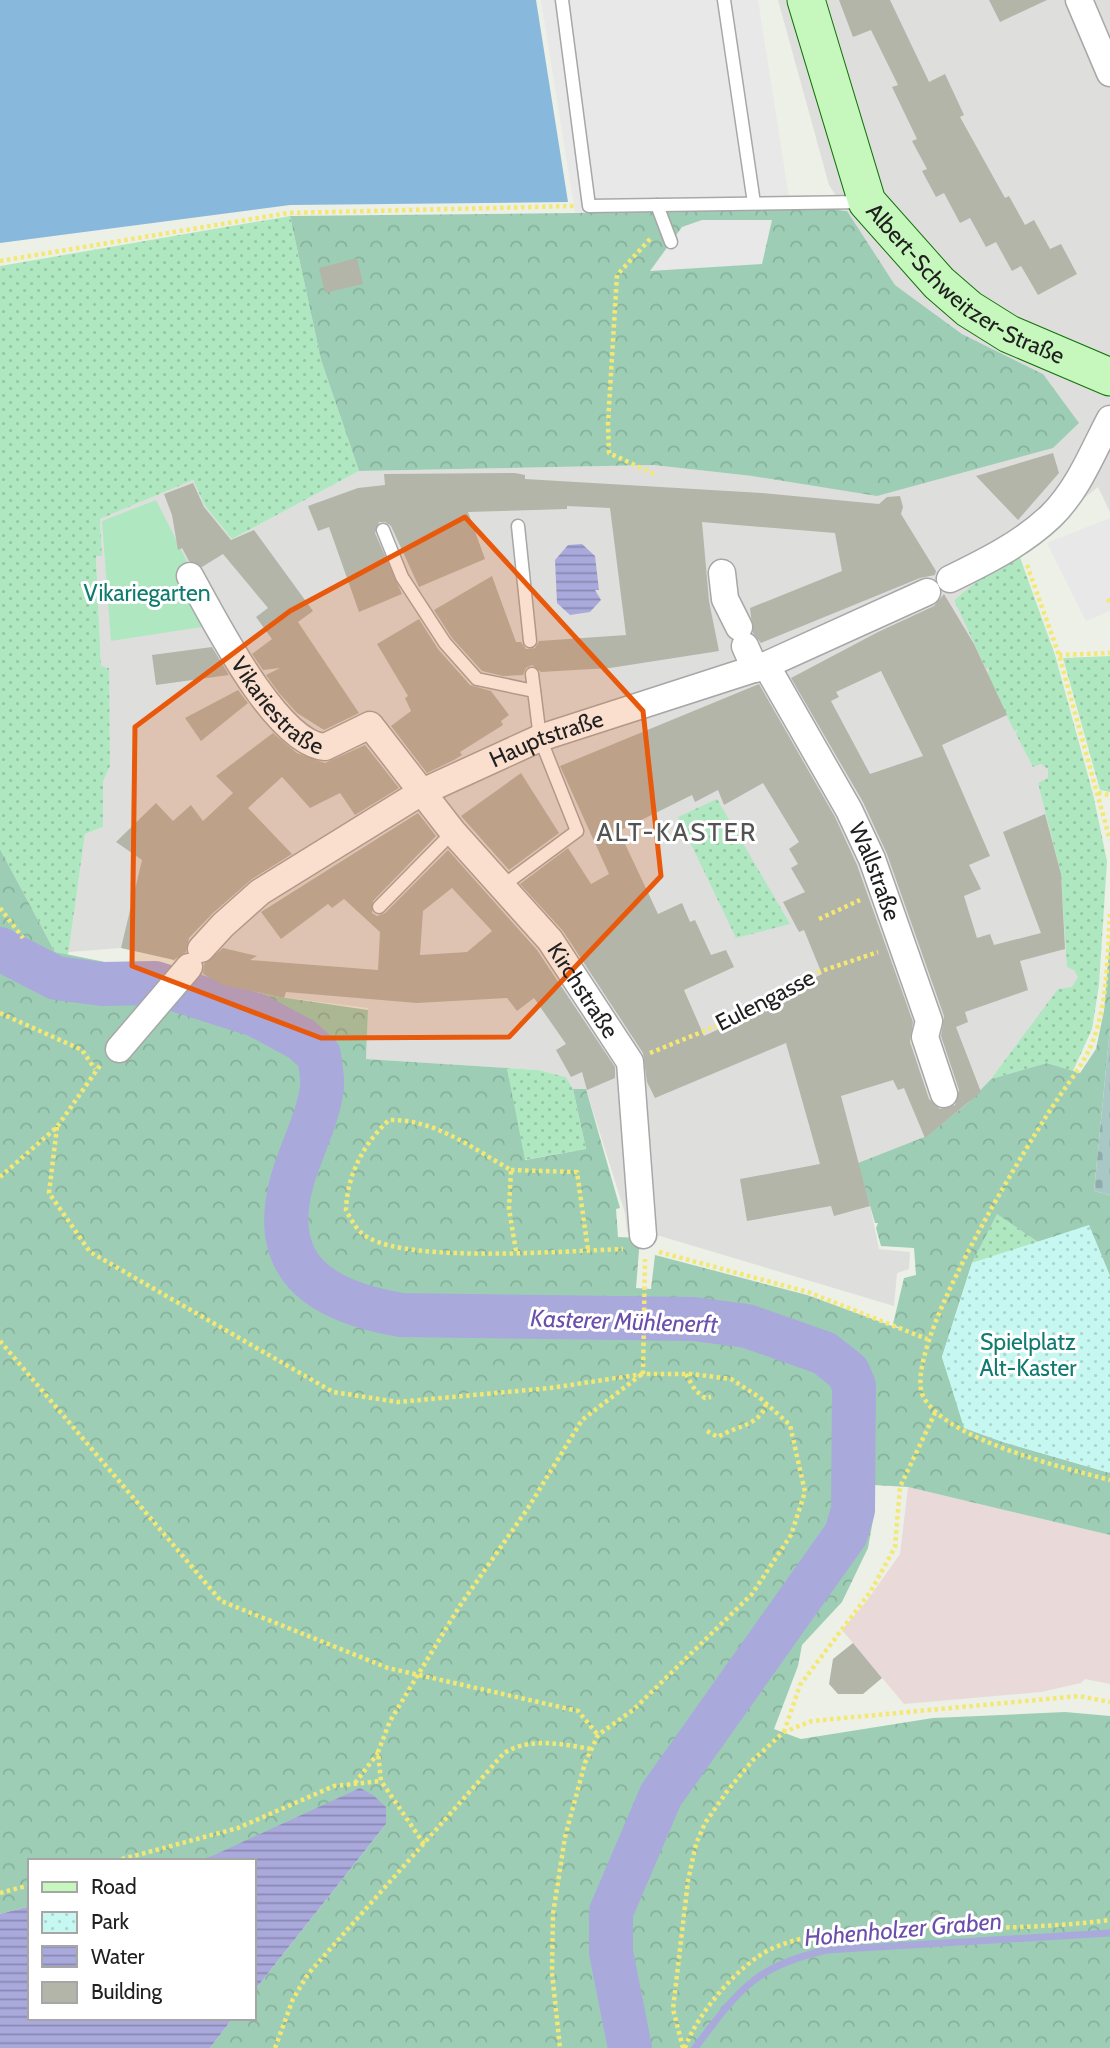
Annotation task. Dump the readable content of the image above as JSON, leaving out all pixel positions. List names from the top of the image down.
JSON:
{
  "streets": {
    "street": [
      "Albert-Schweitzer-Straße",
      "Vikariestraße",
      "Hauptstraße",
      "Wallstraße",
      "Kirchstraße"
    ],
    "path": ["Eulengasse"]
  },
  "crossings": [
    ["Vikariestraße", "Hauptstraße"],
    ["Vikariestraße", "Kirchstraße"],
    ["Hauptstraße", "Wallstraße"],
    ["Hauptstraße", "Kirchstraße"],
    ["Wallstraße", "Eulengasse"],
    ["Kirchstraße", "Eulengasse"]
  ],
  "districts": ["ALT-KASTER"],
  "water": ["Kasterer Mühlenerft", "Hohenholzer Graben"],
  "parks": ["Vikariegarten", "Spielplatz Alt-Kaster"],
  "legend": [
    "Road",
    "Park",
    "Water",
    "Building"
  ]
}
